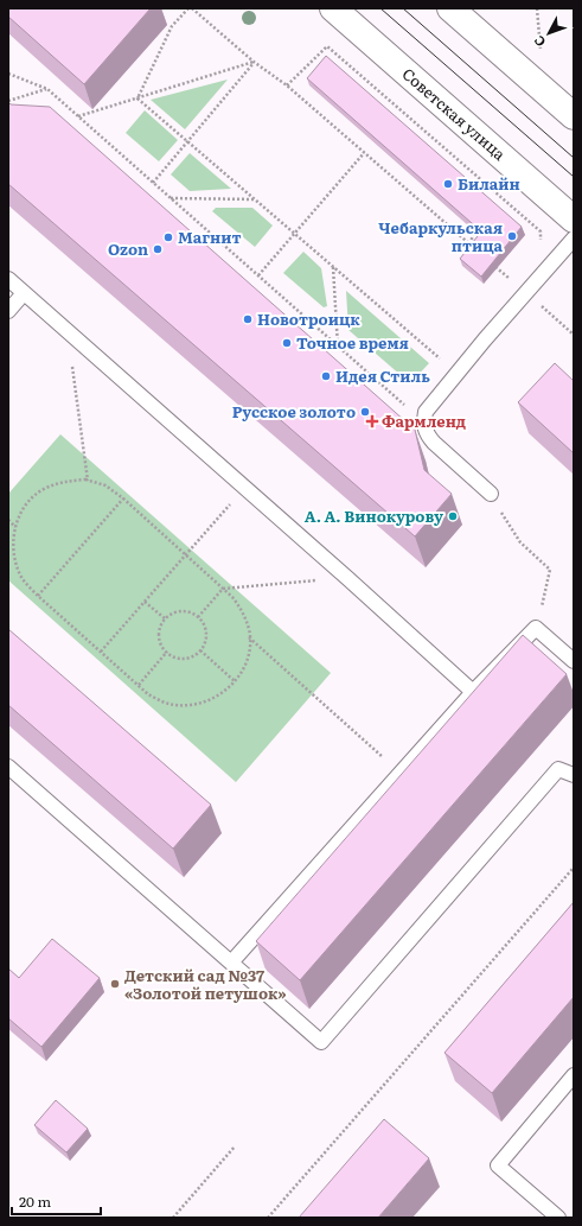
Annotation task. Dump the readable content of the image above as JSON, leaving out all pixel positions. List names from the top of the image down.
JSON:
{
  "streets": {
    "main road": ["Советская улица"]
  },
  "places": {
    "other": [
      "Билайн",
      "Чебаркульская птица",
      "Магнит",
      "Ozon",
      "Новотроицк",
      "Точное время",
      "Идея Стиль",
      "Русское золото",
      "А. А. Винокурову",
      "Детский сад №37 «Золотой петушок»"
    ],
    "health": ["Фармленд"]
  },
  "scale_bar": "20 m",
  "north": "bottom left"
}
